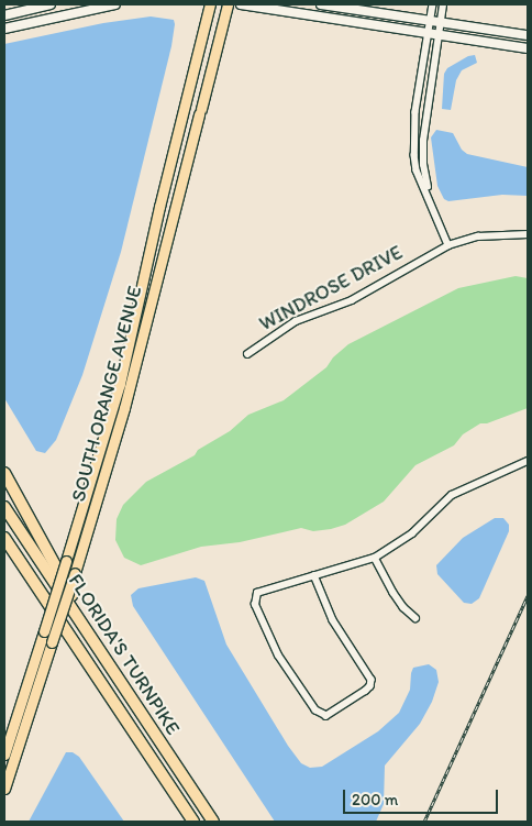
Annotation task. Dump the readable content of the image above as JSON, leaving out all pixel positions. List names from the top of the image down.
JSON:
{
  "streets": {
    "highway": ["FLORIDA'S TURNPIKE"],
    "main road": ["SOUTH ORANGE AVENUE"],
    "street": ["WINDROSE DRIVE"]
  },
  "scale_bar": "200 m"
}
